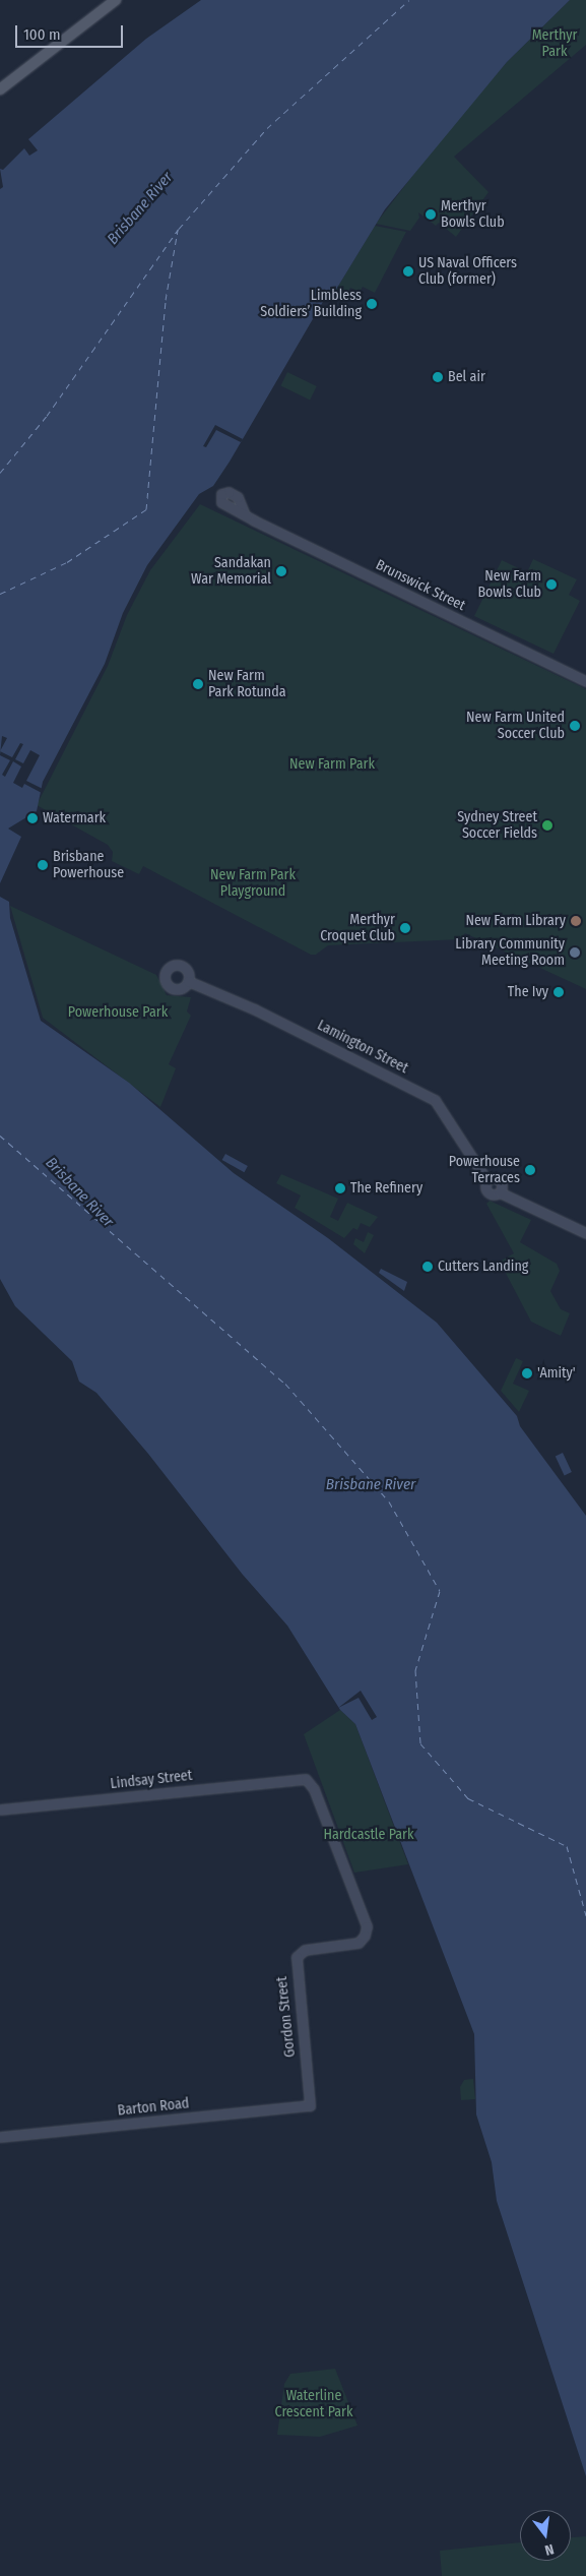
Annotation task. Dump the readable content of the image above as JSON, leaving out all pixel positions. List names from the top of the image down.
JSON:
{
  "streets": {
    "street": [
      "Brunswick Street",
      "Lamington Street",
      "Lindsay Street",
      "Gordon Street",
      "Barton Road"
    ]
  },
  "crossings": [
    ["Lindsay Street", "Gordon Street"],
    ["Gordon Street", "Barton Road"]
  ],
  "water": ["Brisbane River"],
  "parks": [
    "Merthyr Park",
    "New Farm Park",
    "New Farm Park Playground",
    "Powerhouse Park",
    "Hardcastle Park",
    "Waterline Crescent Park"
  ],
  "places": [
    "Merthyr Bowls Club",
    "US Naval Officers Club (former)",
    "Limbless Soldiers’ Building",
    "Bel air",
    "Sandakan War Memorial",
    "New Farm Bowls Club",
    "New Farm Park Rotunda",
    "New Farm United Soccer Club",
    "Watermark",
    "Sydney Street Soccer Fields",
    "Brisbane Powerhouse",
    "New Farm Library",
    "Merthyr Croquet Club",
    "Library Community Meeting Room",
    "The Ivy",
    "Powerhouse Terraces",
    "The Refinery",
    "Cutters Landing",
    "'Amity'"
  ],
  "scale_bar": "100 m",
  "north": "bottom"
}
